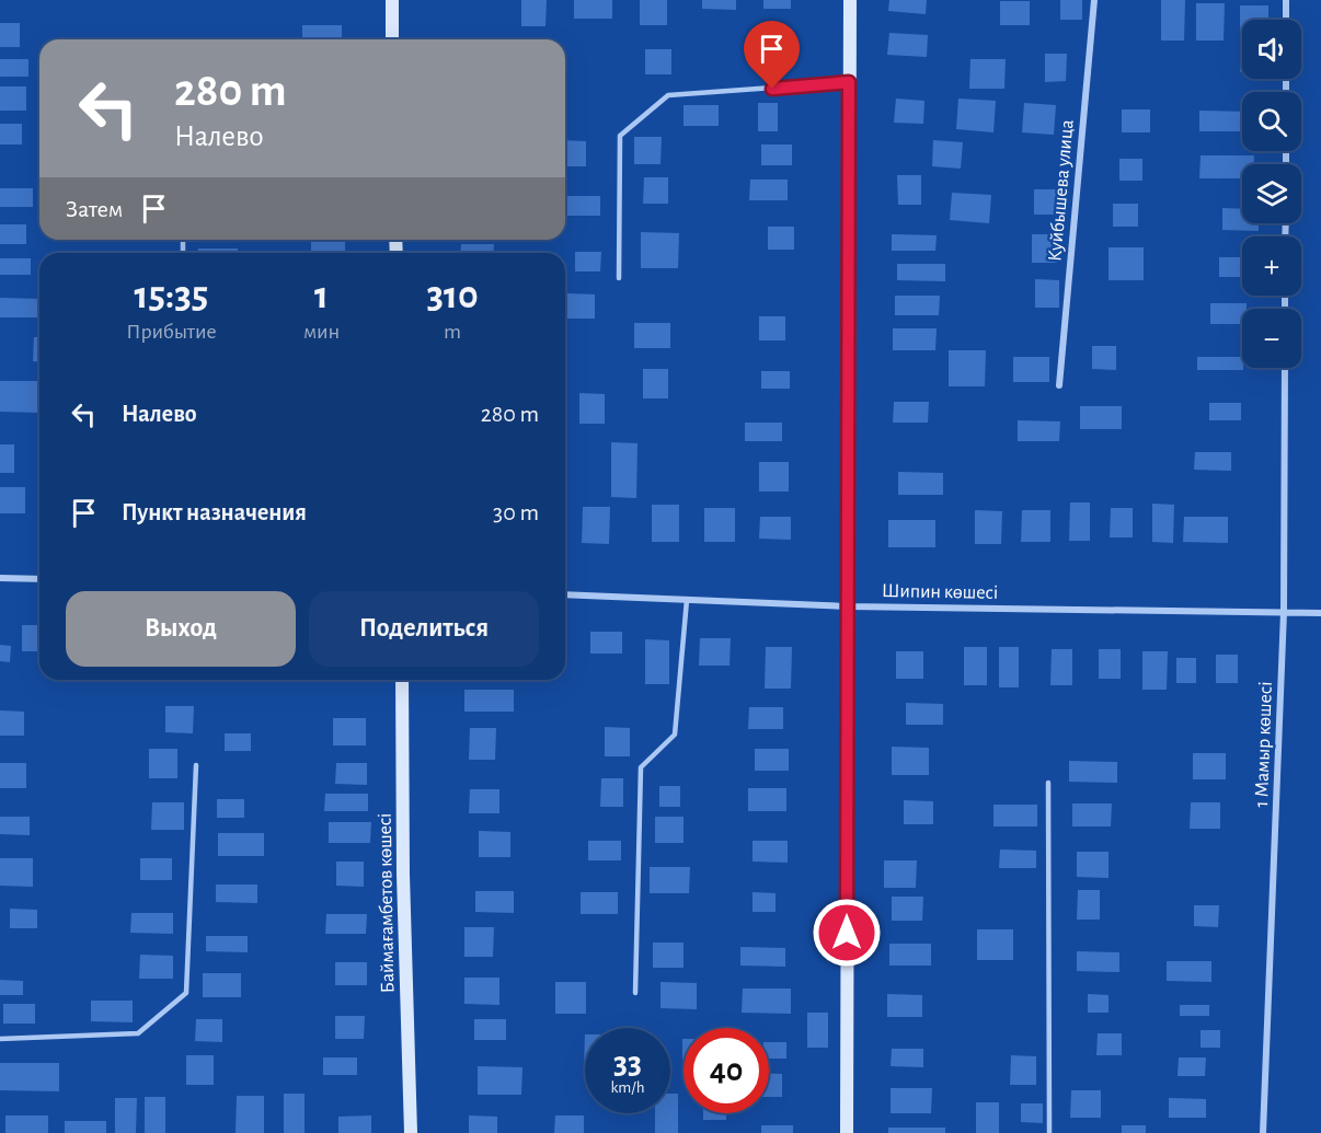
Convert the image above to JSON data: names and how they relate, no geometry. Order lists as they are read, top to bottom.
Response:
{
  "streets": {
    "street": [
      "Куйбышева улица",
      "Шипин көшесі",
      "1 Мамыр көшесі",
      "Баймағамбетов көшесі"
    ]
  },
  "crossings": [
    ["Шипин көшесі", "1 Мамыр көшесі"]
  ],
  "page": {
    "map_buttons": ["+", "−"],
    "turn": ["280 m", "Налево"],
    "then": "Затем",
    "eta": [
      "15:35",
      "Прибытие",
      "1",
      "мин",
      "310",
      "m"
    ],
    "list": [
      {
        "name": "Налево",
        "value": "280 m"
      },
      {
        "name": "Пункт назначения",
        "value": "30 m"
      }
    ],
    "buttons": ["Выход", "Поделиться"],
    "speed": "33 km/h",
    "limit": "40"
  }
}
